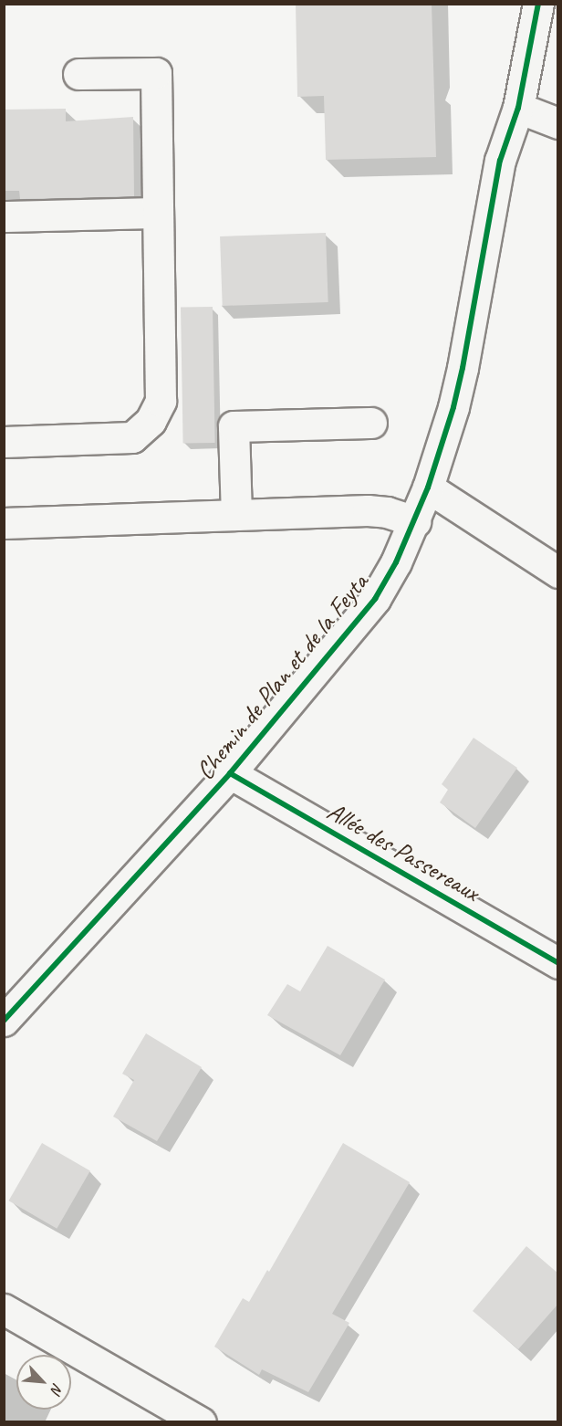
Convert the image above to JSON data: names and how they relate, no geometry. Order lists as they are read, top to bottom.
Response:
{
  "streets": {
    "street": ["Chemin de Plan et de la Feyta", "Allée des Passereaux"]
  },
  "crossings": [
    ["Chemin de Plan et de la Feyta", "Allée des Passereaux"]
  ],
  "north": "bottom right"
}
